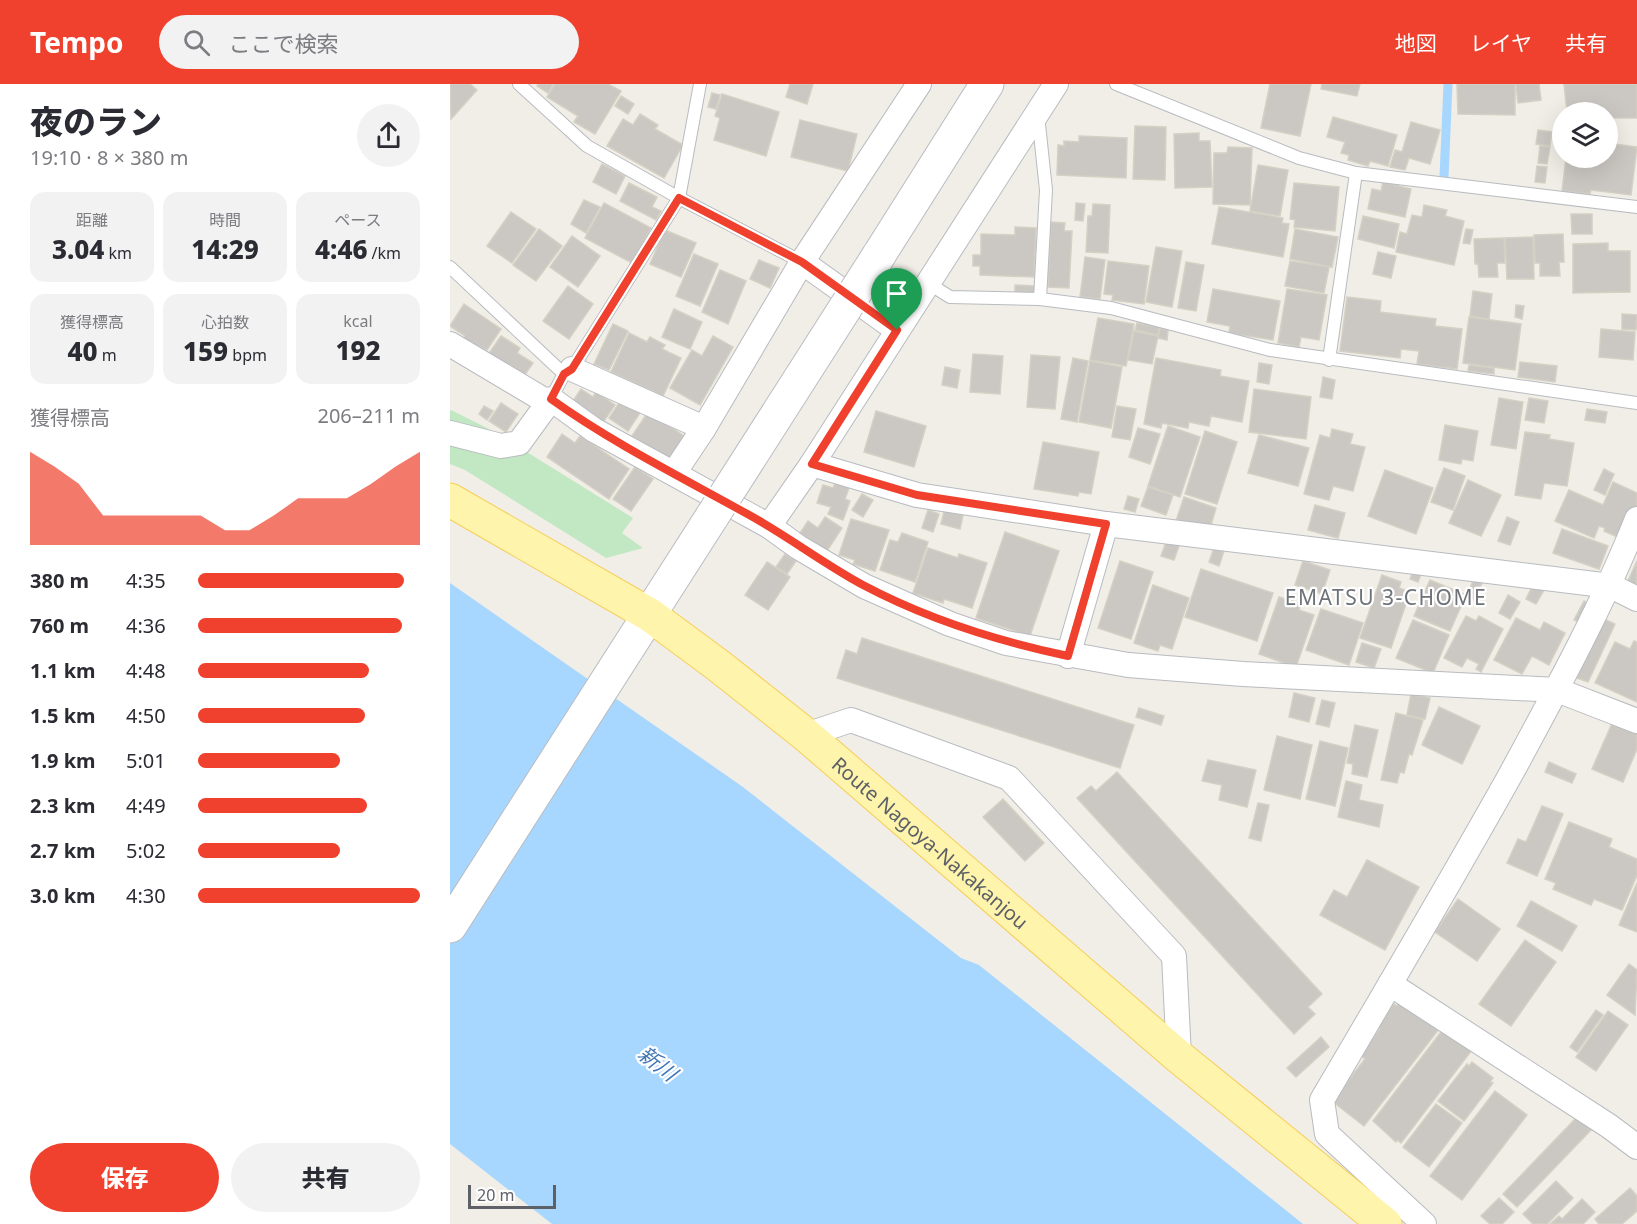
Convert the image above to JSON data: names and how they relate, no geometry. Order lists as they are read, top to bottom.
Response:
{
  "streets": {
    "main road": ["Route Nagoya-Nakakanjou"]
  },
  "districts": ["EMATSU 3-CHOME"],
  "water": ["新川"],
  "scale_bar": "20 m",
  "page": {
    "header": "Tempo",
    "search": "ここで検索",
    "nav": ["地図", "レイヤ", "共有"],
    "heading": ["夜のラン", "19:10 · 8 × 380 m"],
    "stats": [
      ["距離", "3.04 km"],
      ["時間", "14:29"],
      ["ペース", "4:46 /km"],
      ["獲得標高", "40 m"],
      ["心拍数", "159 bpm"],
      ["kcal", "192"]
    ],
    "chart": ["獲得標高", "206–211 m"],
    "list": [
      {
        "name": "380 m",
        "note": "4:35"
      },
      {
        "name": "760 m",
        "note": "4:36"
      },
      {
        "name": "1.1 km",
        "note": "4:48"
      },
      {
        "name": "1.5 km",
        "note": "4:50"
      },
      {
        "name": "1.9 km",
        "note": "5:01"
      },
      {
        "name": "2.3 km",
        "note": "4:49"
      },
      {
        "name": "2.7 km",
        "note": "5:02"
      },
      {
        "name": "3.0 km",
        "note": "4:30"
      }
    ],
    "buttons": ["保存", "共有"],
    "scale": "20 m"
  }
}
